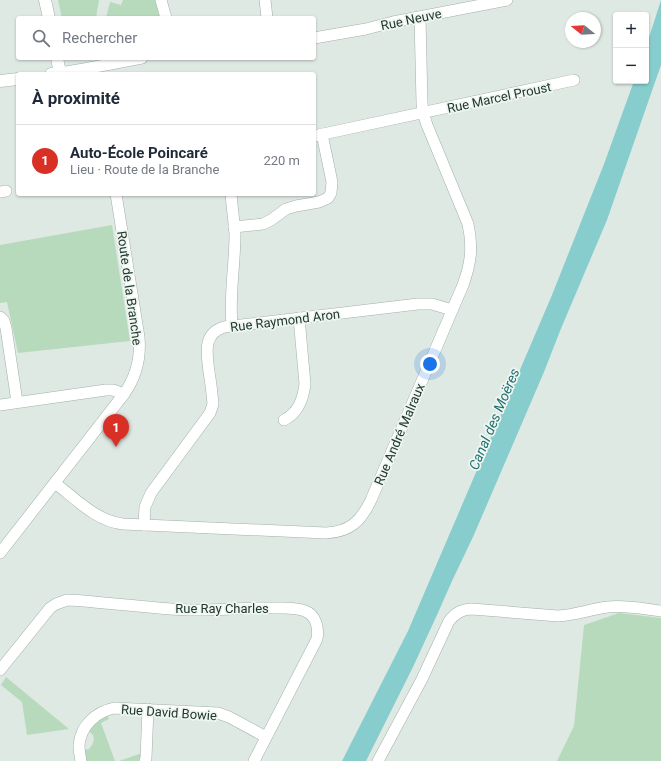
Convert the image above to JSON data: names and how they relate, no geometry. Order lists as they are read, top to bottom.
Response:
{
  "streets": {
    "street": [
      "Rue Neuve",
      "Rue Marcel Proust",
      "Route de la Branche",
      "Rue Raymond Aron",
      "Rue André Malraux",
      "Rue Ray Charles",
      "Rue David Bowie"
    ]
  },
  "crossings": [
    ["Rue Neuve", "Rue André Malraux"],
    ["Rue Marcel Proust", "Rue André Malraux"],
    ["Route de la Branche", "Rue André Malraux"],
    ["Rue Raymond Aron", "Rue André Malraux"],
    ["Rue Ray Charles", "Rue David Bowie"]
  ],
  "water": ["Canal des Moëres"],
  "north": "left",
  "page": {
    "map_buttons": ["+", "−"],
    "search": "Rechercher",
    "heading": "À proximité",
    "list": [
      {
        "mark": "1",
        "name": "Auto-École Poincaré",
        "note": "Lieu · Route de la Branche",
        "value": "220 m"
      }
    ],
    "pins": "1"
  }
}
